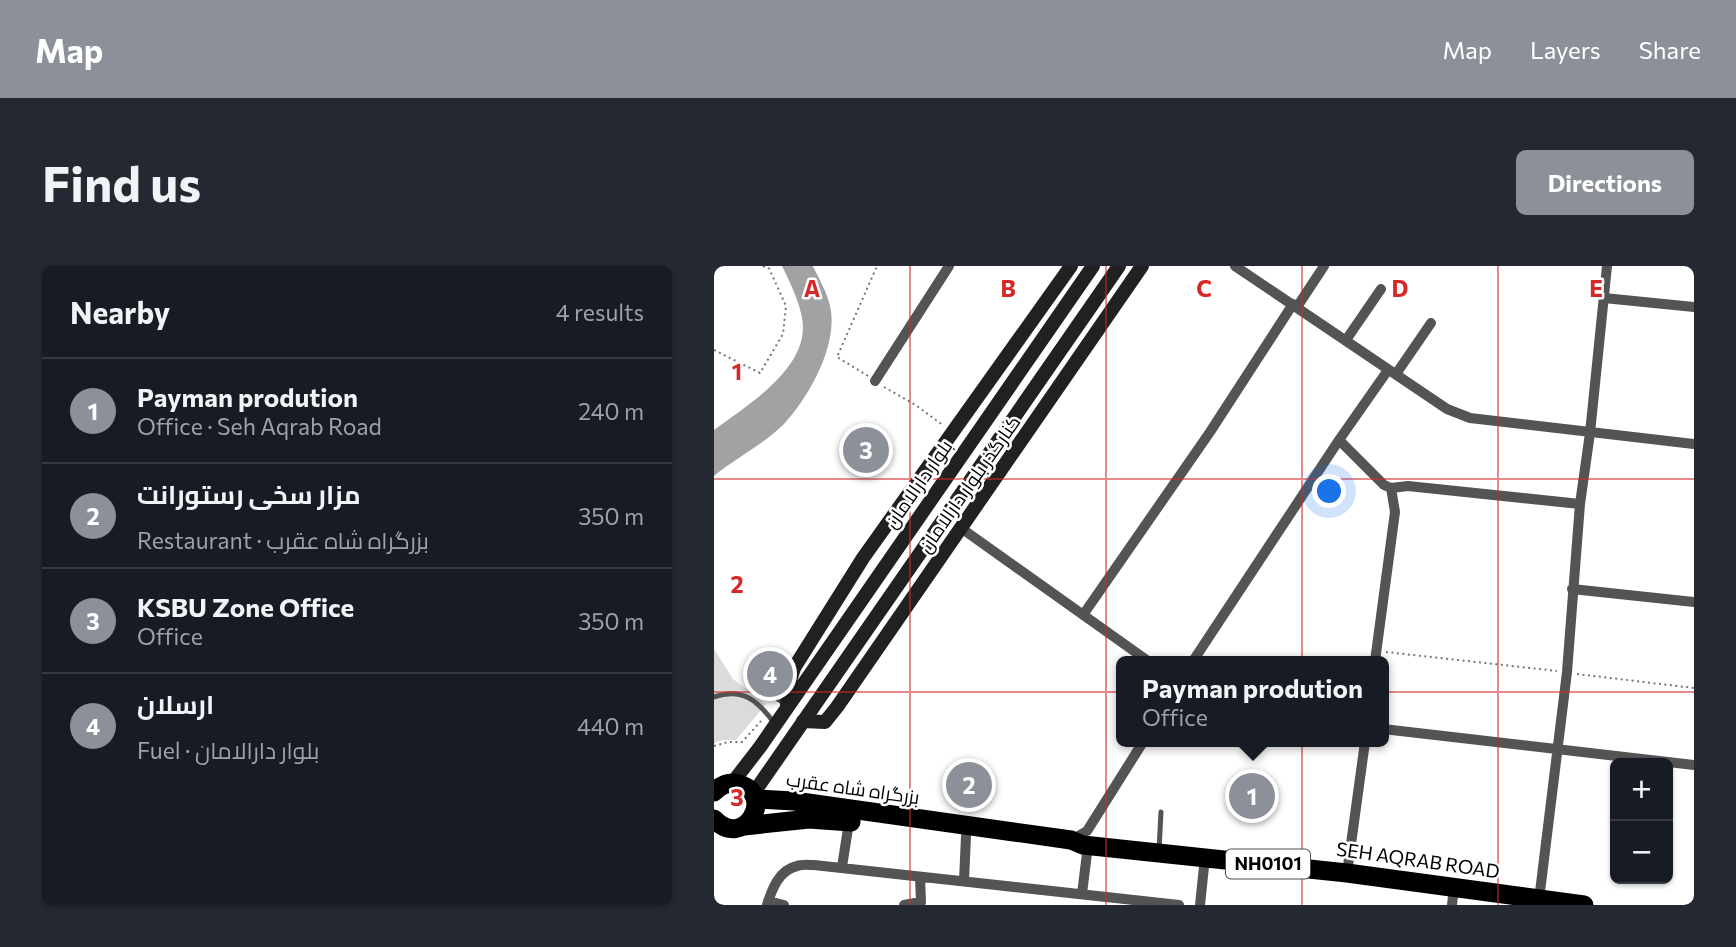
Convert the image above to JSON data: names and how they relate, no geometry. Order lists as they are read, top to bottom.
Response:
{
  "streets": {
    "highway": ["بزرگراه شاه عقرب", "SEH AQRAB ROAD", "NH0101"],
    "main road": ["بلوار دارالامان", "کنارگذر بلوار دارالامان"]
  },
  "crossings": [
    ["بلوار دارالامان", "NH0101"],
    ["بزرگراه شاه عقرب", "SEH AQRAB ROAD"],
    ["بزرگراه شاه عقرب", "NH0101"],
    ["SEH AQRAB ROAD", "NH0101"]
  ],
  "page": {
    "header": "Map",
    "nav": ["Map", "Layers", "Share"],
    "buttons": "Directions",
    "title": "Find us",
    "heading": ["Nearby", "4 results"],
    "list": [
      {
        "mark": "1",
        "name": "Payman prodution",
        "note": "Office · Seh Aqrab Road",
        "value": "240 m"
      },
      {
        "mark": "2",
        "name": "مزار سخی رستورانت",
        "note": "Restaurant · بزرگراه شاه عقرب",
        "value": "350 m"
      },
      {
        "mark": "3",
        "name": "KSBU Zone Office",
        "note": "Office",
        "value": "350 m"
      },
      {
        "mark": "4",
        "name": "ارسلان",
        "note": "Fuel · بلوار دارالامان",
        "value": "440 m"
      }
    ],
    "pins": [
      "3",
      "4",
      "2",
      "1"
    ],
    "popup": ["Payman prodution", "Office"],
    "map_buttons": ["+", "−"]
  },
  "grid": {
    "columns": [
      "A",
      "B",
      "C",
      "D",
      "E"
    ],
    "rows": ["1", "2", "3"]
  }
}
